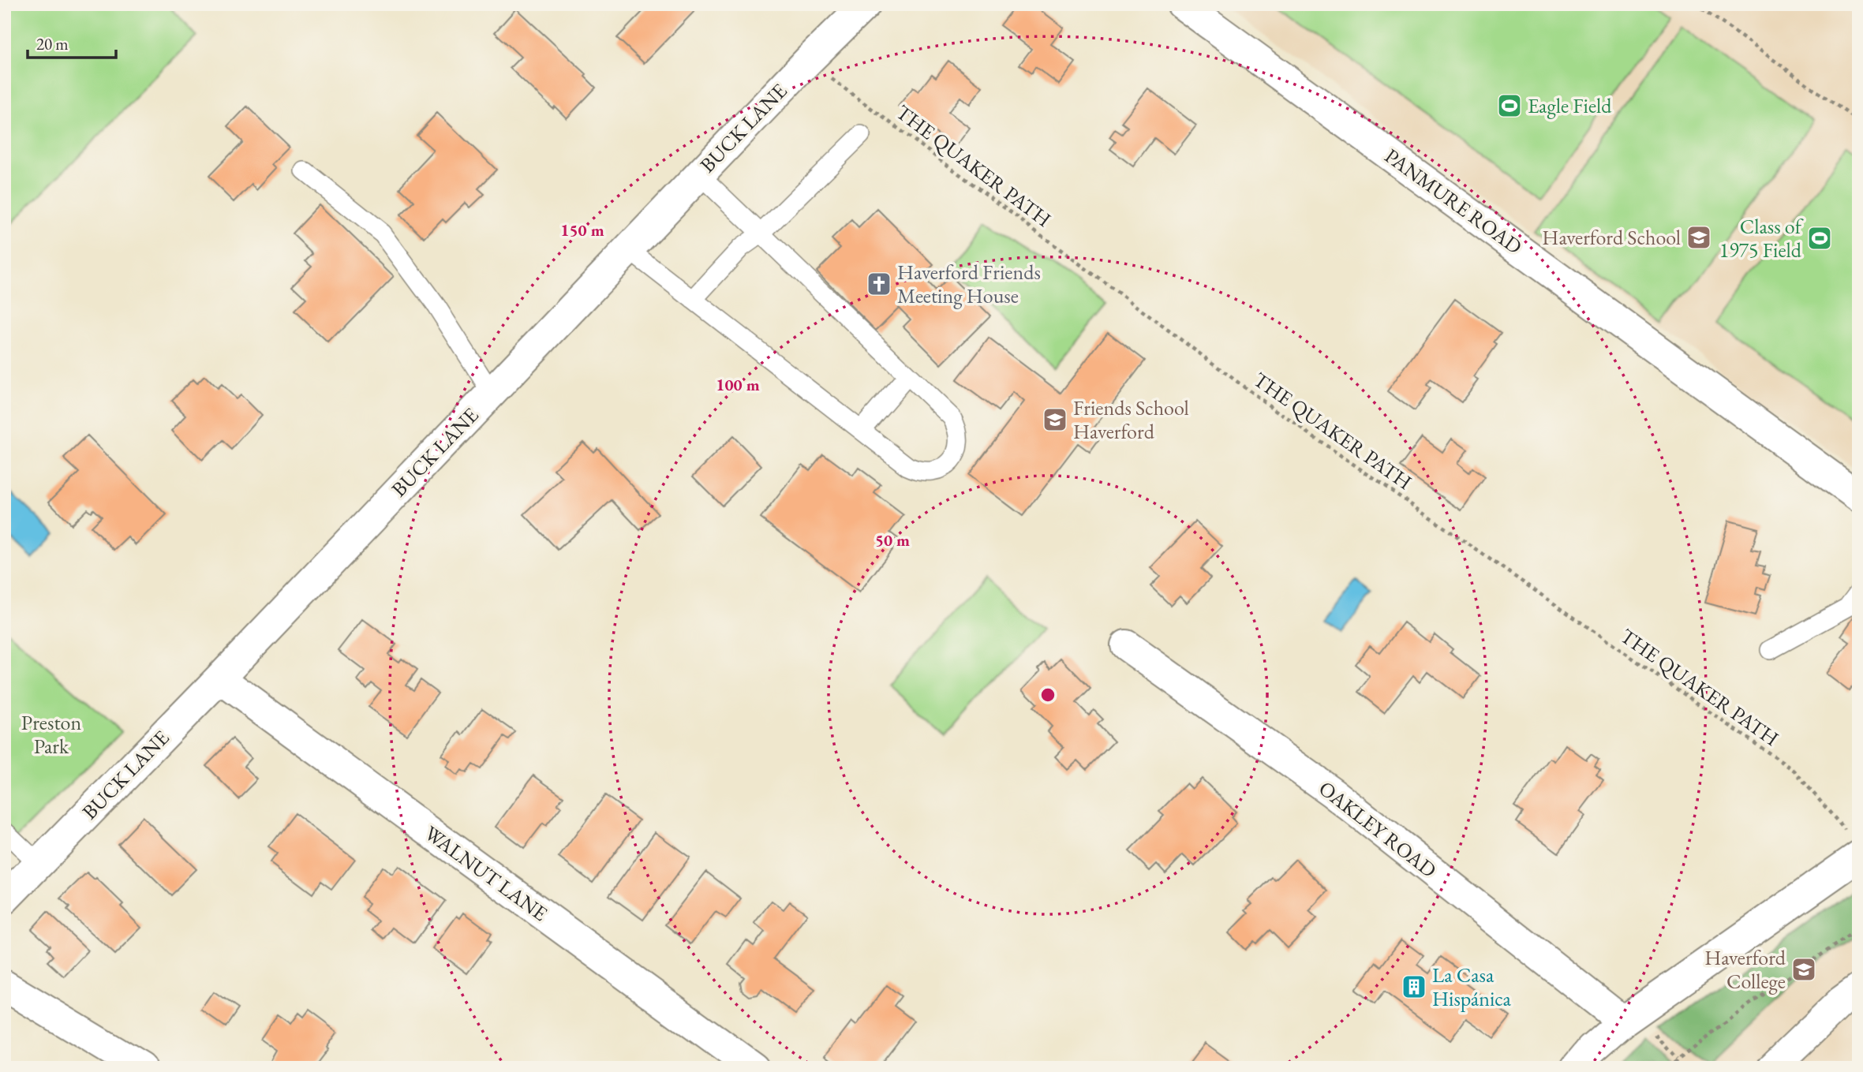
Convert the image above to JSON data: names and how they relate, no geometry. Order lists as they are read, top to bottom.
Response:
{
  "streets": {
    "street": [
      "BUCK LANE",
      "PANMURE ROAD",
      "OAKLEY ROAD",
      "WALNUT LANE"
    ],
    "path": ["THE QUAKER PATH"]
  },
  "crossings": [
    ["BUCK LANE", "THE QUAKER PATH"],
    ["BUCK LANE", "WALNUT LANE"]
  ],
  "parks": ["Preston Park"],
  "places": {
    "sports": ["Eagle Field", "Class of 1975 Field"],
    "school or university": ["Haverford School", "Friends School Haverford", "Haverford College"],
    "church": ["Haverford Friends Meeting House"],
    "building": ["La Casa Hispánica"]
  },
  "scale_bar": "20 m",
  "rings": ["150 m", "100 m", "50 m"]
}
